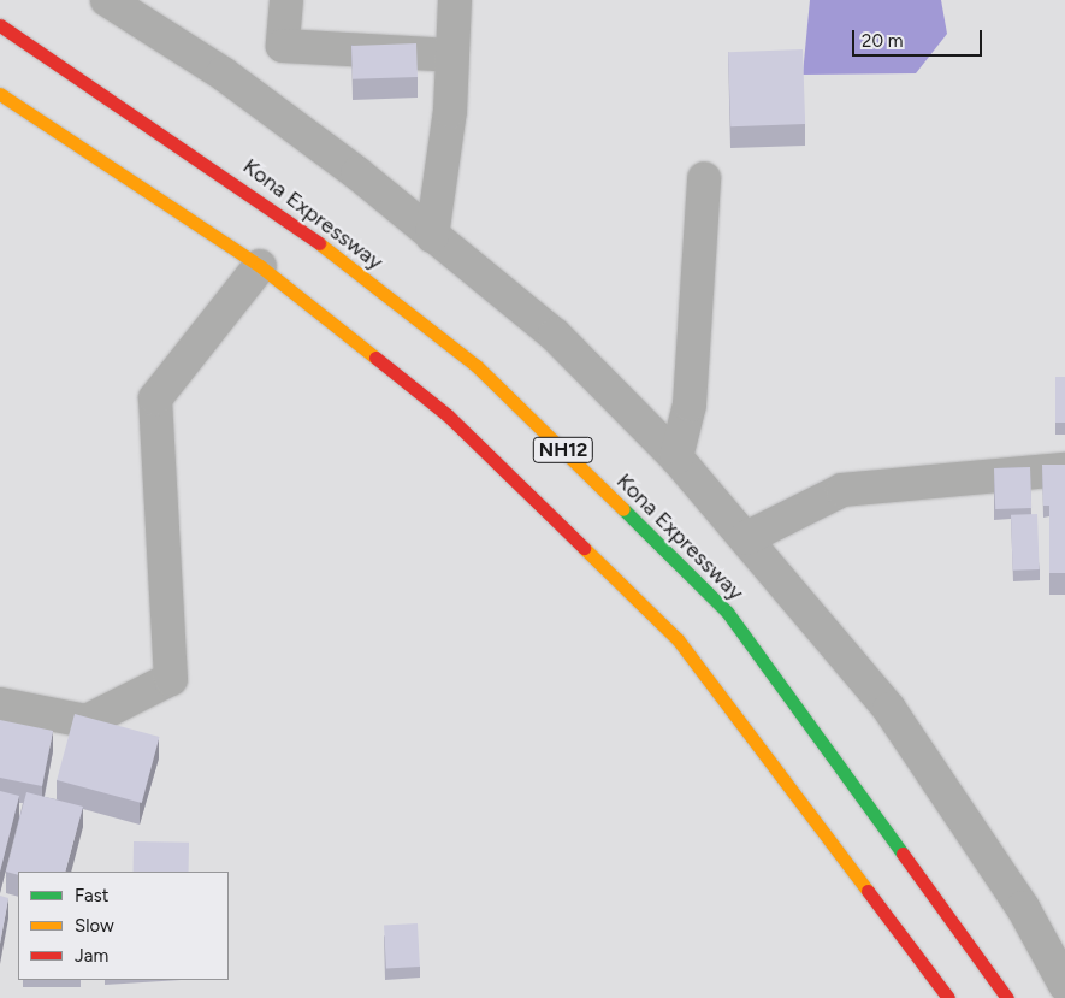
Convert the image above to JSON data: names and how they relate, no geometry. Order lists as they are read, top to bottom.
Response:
{
  "streets": {
    "highway": ["Kona Expressway", "NH12"]
  },
  "legend": ["Fast", "Slow", "Jam"],
  "scale_bar": "20 m"
}
